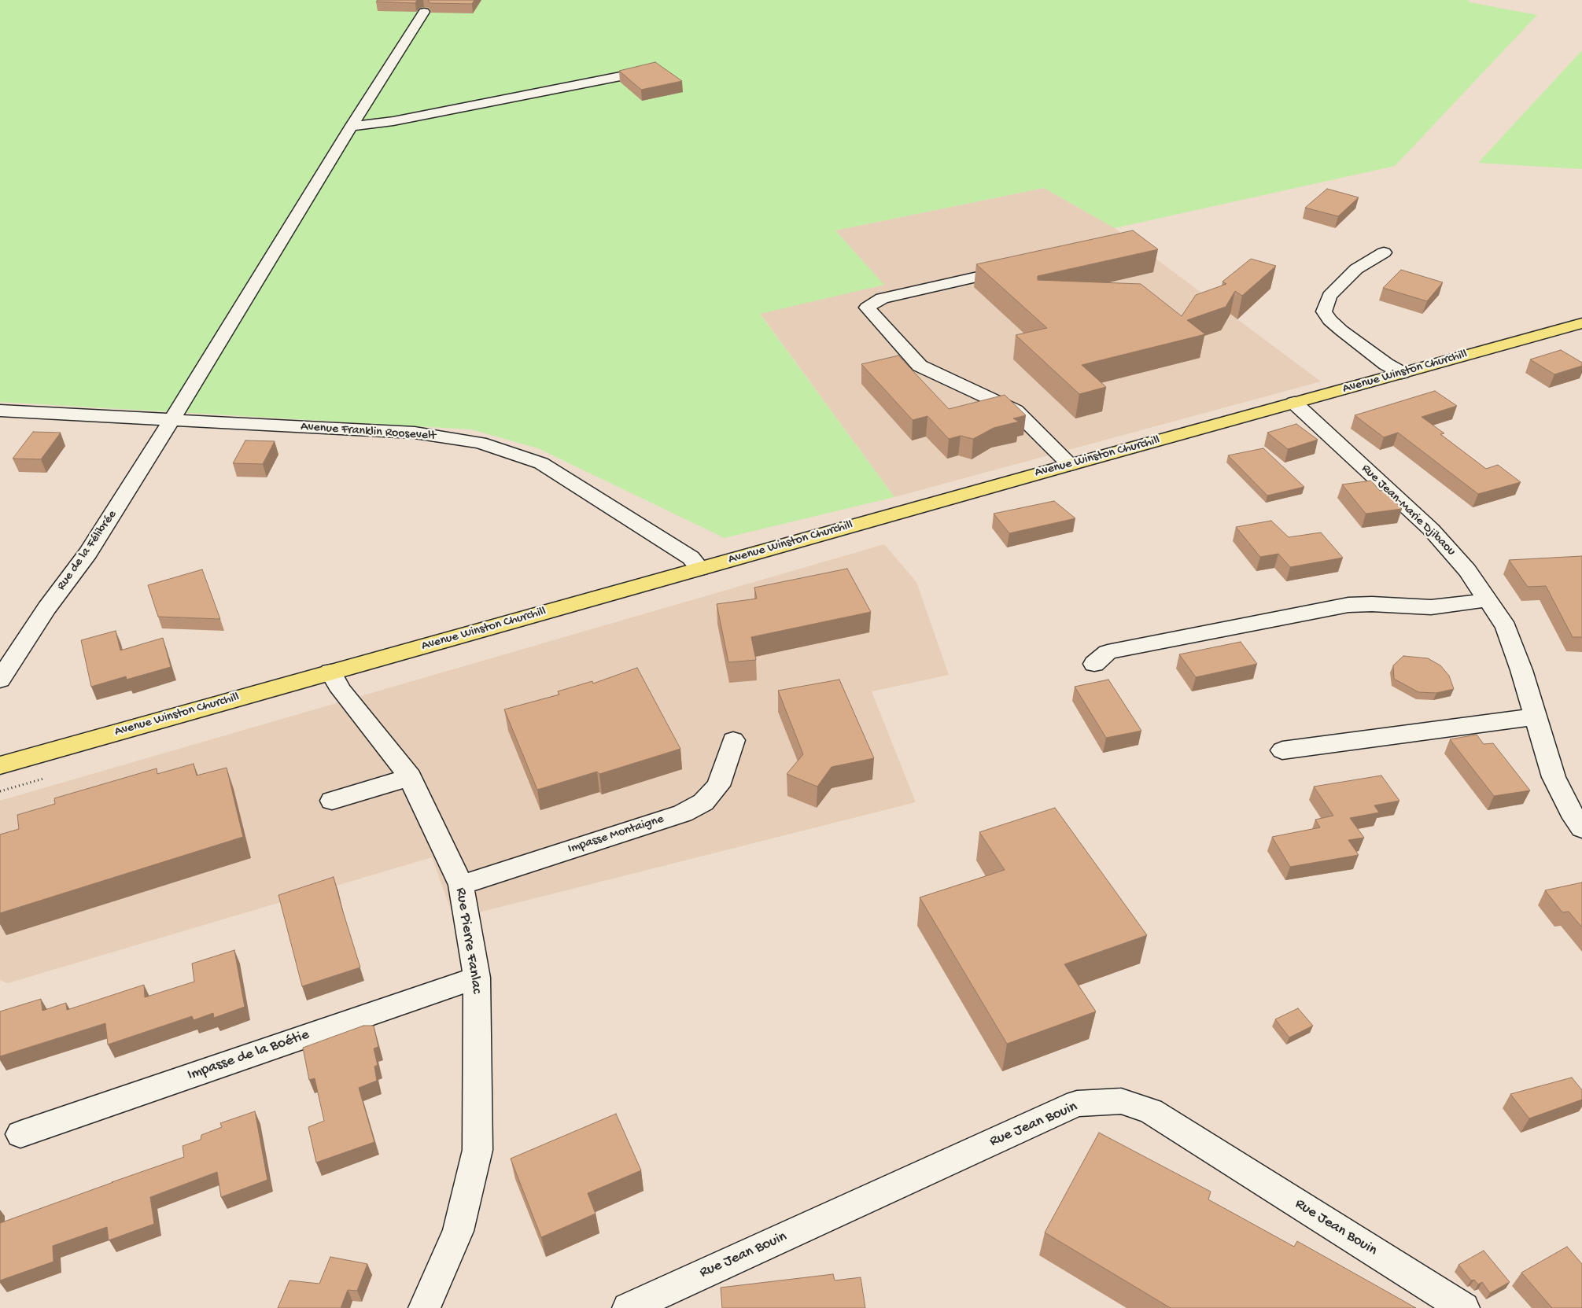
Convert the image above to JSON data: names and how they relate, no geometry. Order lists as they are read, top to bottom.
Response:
{
  "streets": {
    "main road": ["Avenue Winston Churchill"],
    "street": [
      "Avenue Franklin Roosevelt",
      "Rue Jean-Marie Djibaou",
      "Rue de la Félibrée",
      "Impasse Montaigne",
      "Rue Pierre Fanlac",
      "Impasse de la Boétie",
      "Rue Jean Bouin"
    ]
  },
  "crossings": [
    ["Avenue Winston Churchill", "Avenue Franklin Roosevelt"],
    ["Avenue Winston Churchill", "Rue Jean-Marie Djibaou"],
    ["Avenue Winston Churchill", "Rue Pierre Fanlac"],
    ["Avenue Franklin Roosevelt", "Rue de la Félibrée"],
    ["Impasse Montaigne", "Rue Pierre Fanlac"],
    ["Rue Pierre Fanlac", "Impasse de la Boétie"]
  ]
}
